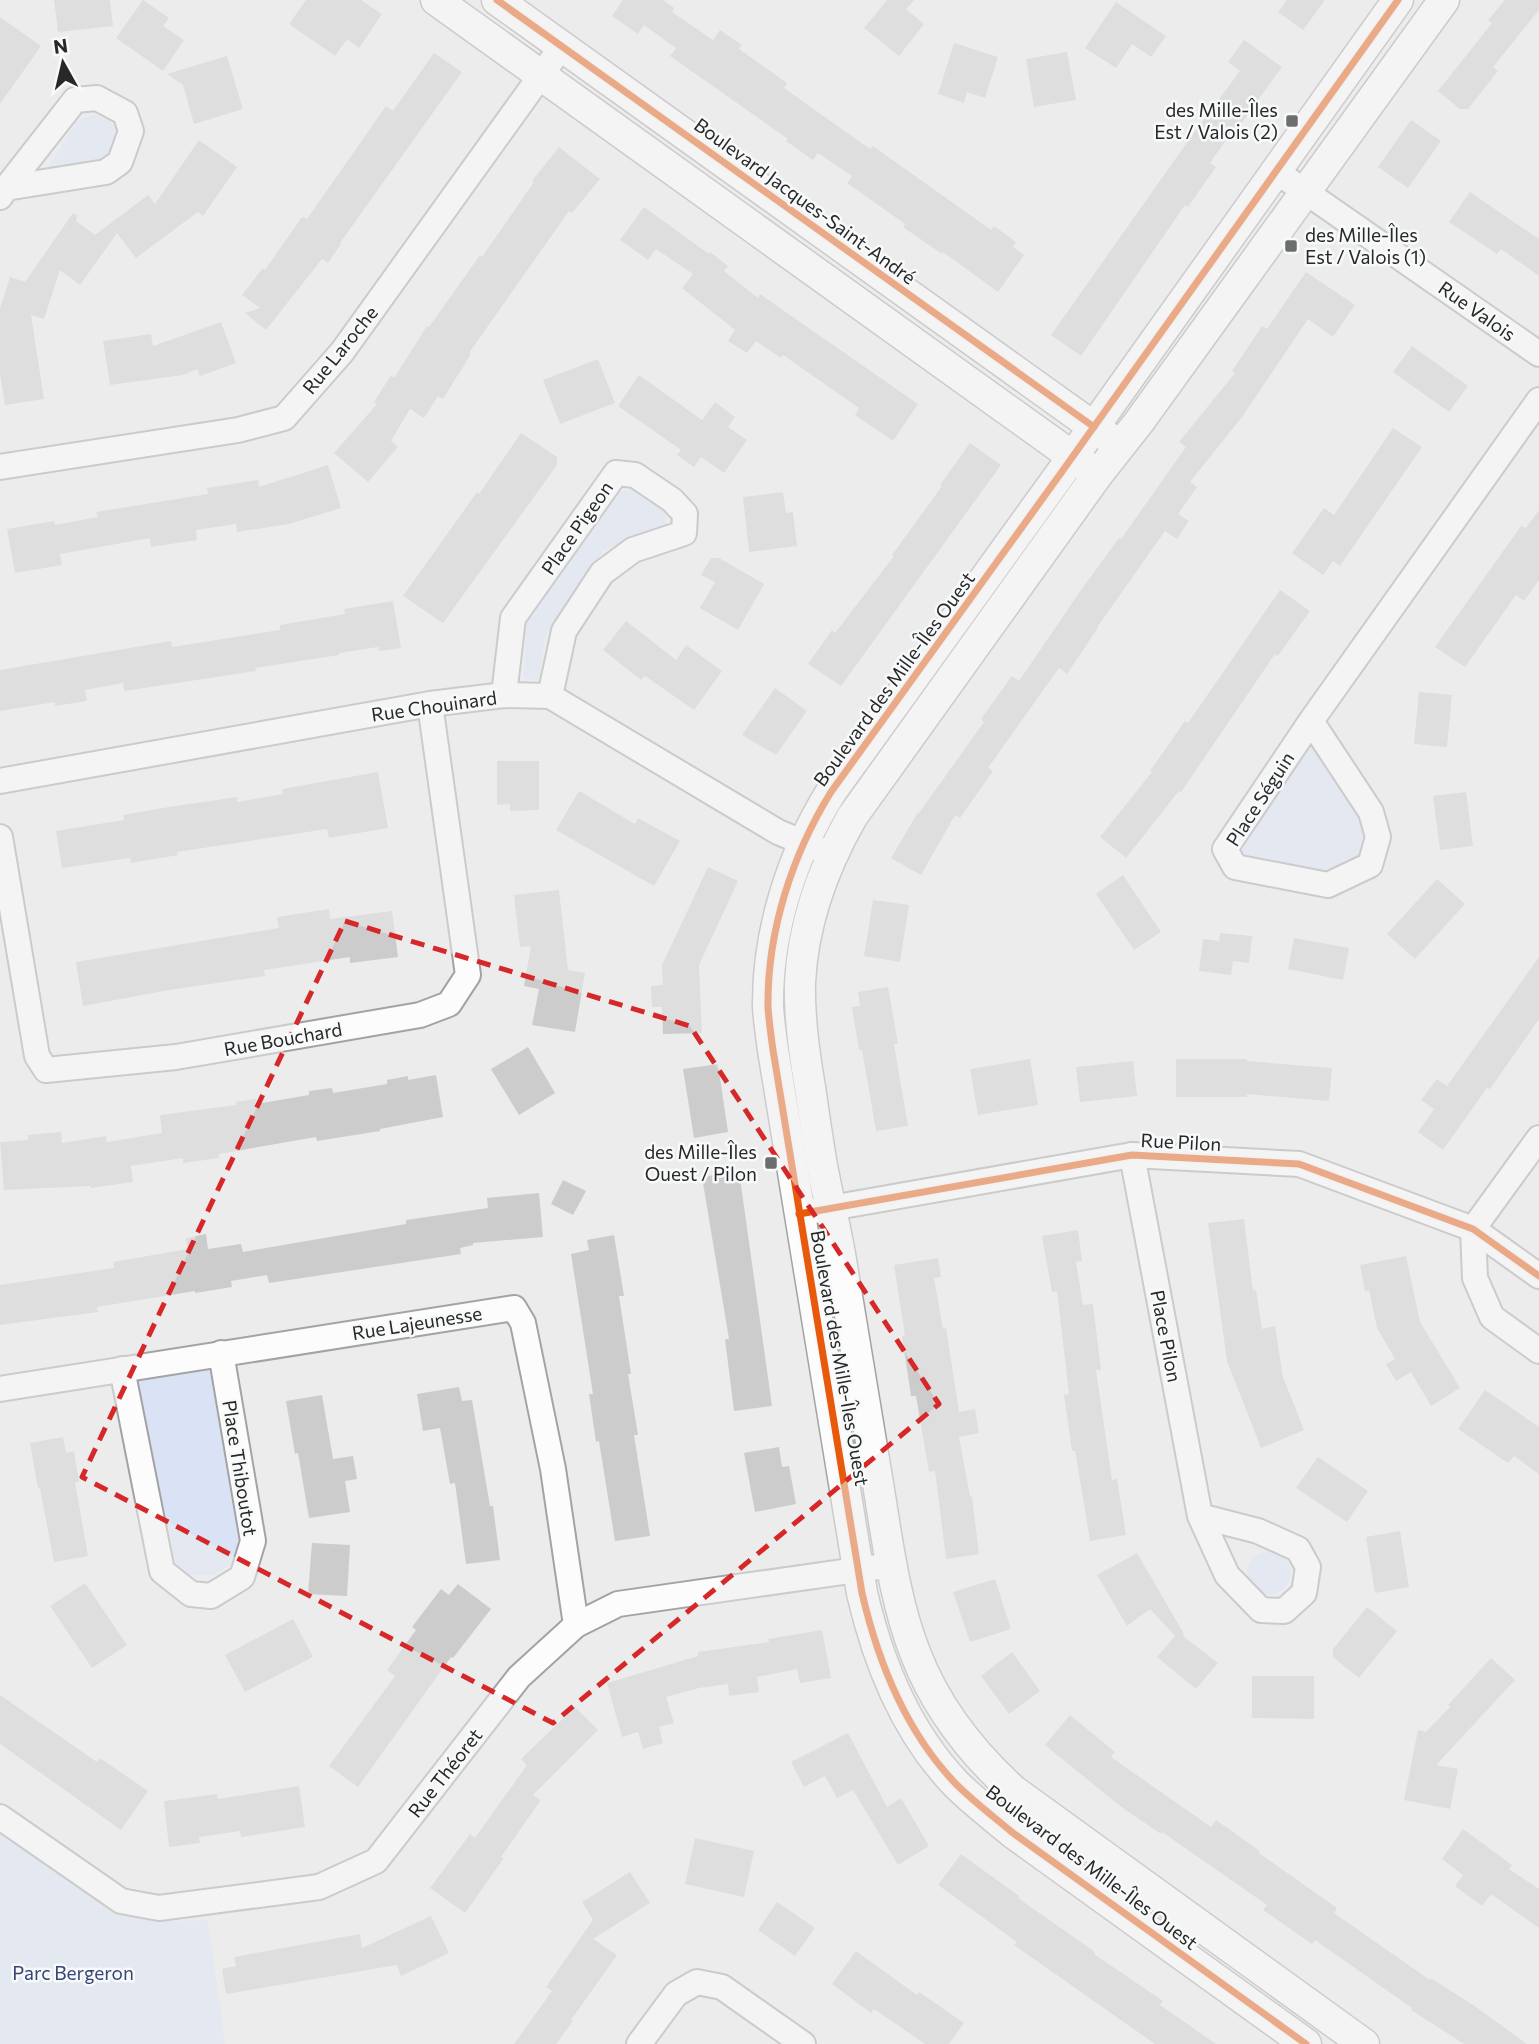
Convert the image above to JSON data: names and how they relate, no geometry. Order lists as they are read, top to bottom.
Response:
{
  "streets": {
    "street": [
      "Boulevard Jacques-Saint-André",
      "Rue Valois",
      "Rue Laroche",
      "Place Pigeon",
      "Boulevard des Mille-Îles Ouest",
      "Rue Chouinard",
      "Place Séguin",
      "Rue Bouchard",
      "Rue Pilon",
      "Rue Lajeunesse",
      "Place Pilon",
      "Place Thiboutot",
      "Rue Théoret"
    ]
  },
  "crossings": [
    ["Boulevard Jacques-Saint-André", "Rue Laroche"],
    ["Boulevard Jacques-Saint-André", "Boulevard des Mille-Îles Ouest"],
    ["Rue Valois", "Boulevard des Mille-Îles Ouest"],
    ["Place Pigeon", "Rue Chouinard"],
    ["Boulevard des Mille-Îles Ouest", "Rue Chouinard"],
    ["Boulevard des Mille-Îles Ouest", "Rue Pilon"],
    ["Boulevard des Mille-Îles Ouest", "Rue Théoret"],
    ["Rue Chouinard", "Rue Bouchard"],
    ["Rue Pilon", "Place Pilon"],
    ["Rue Lajeunesse", "Place Thiboutot"],
    ["Rue Lajeunesse", "Rue Théoret"]
  ],
  "parks": ["Parc Bergeron"],
  "places": {
    "transit": ["des Mille-Îles Est / Valois (2)", "des Mille-Îles Est / Valois (1)", "des Mille-Îles Ouest / Pilon"]
  },
  "north": "top"
}
